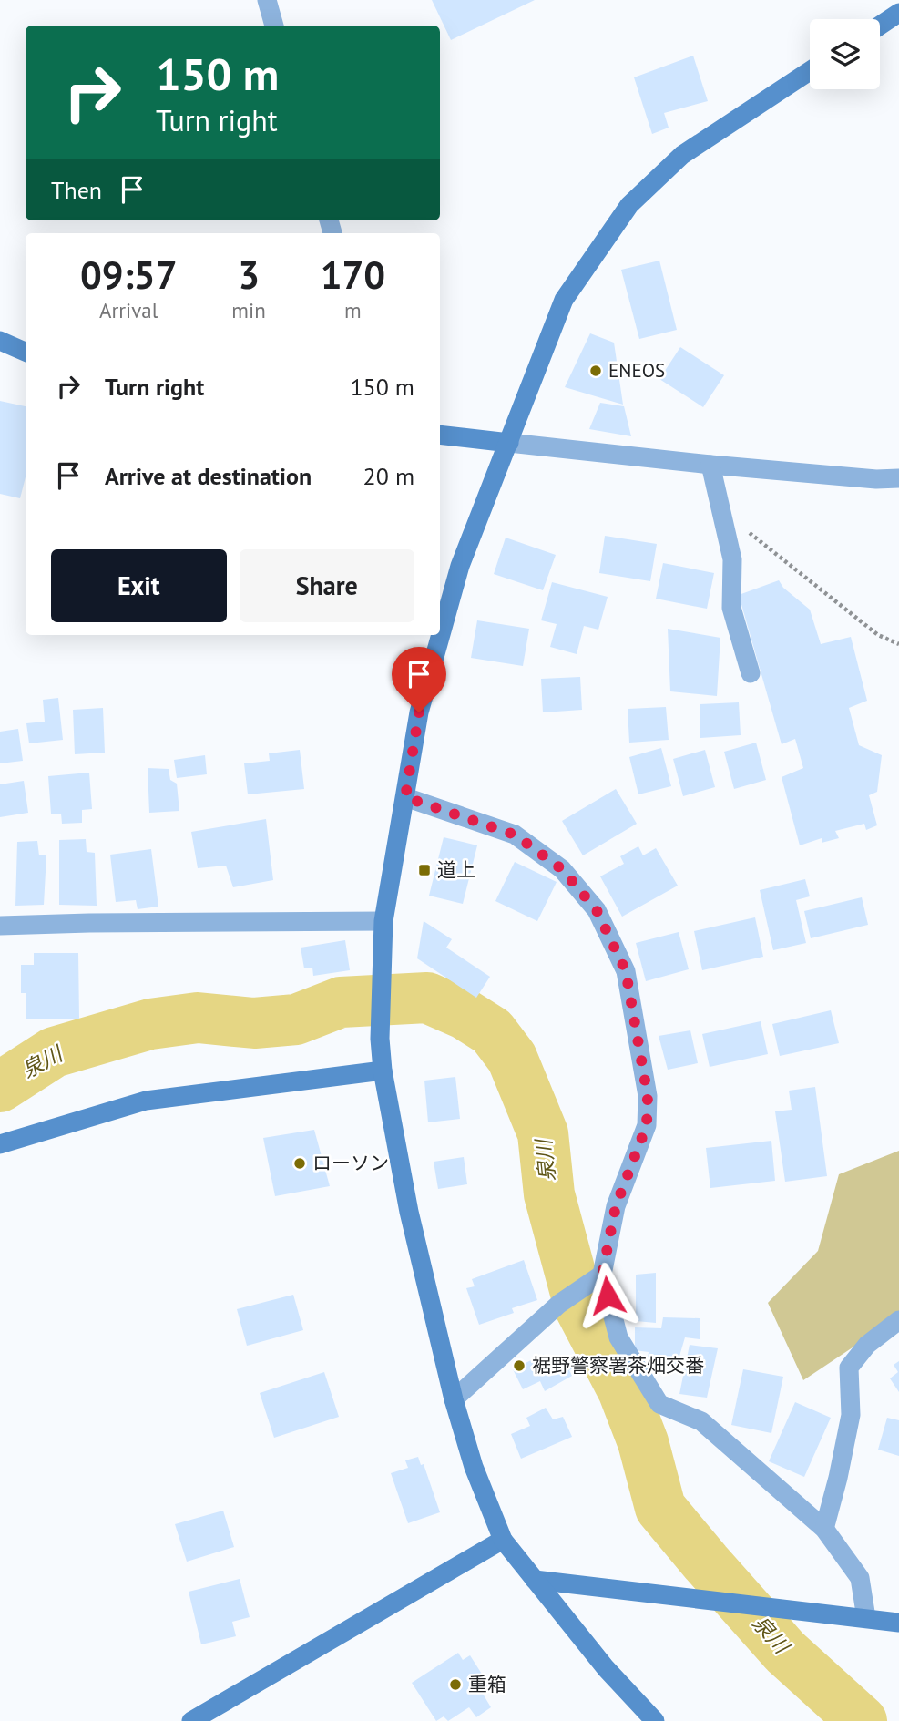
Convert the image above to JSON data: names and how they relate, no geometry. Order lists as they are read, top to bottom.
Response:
{
  "water": ["泉川"],
  "places": {
    "other": [
      "ENEOS",
      "ローソン",
      "裾野警察署茶畑交番",
      "重箱"
    ],
    "transit": ["道上"]
  },
  "page": {
    "turn": ["150 m", "Turn right"],
    "then": "Then",
    "eta": [
      "09:57",
      "Arrival",
      "3",
      "min",
      "170",
      "m"
    ],
    "list": [
      {
        "name": "Turn right",
        "value": "150 m"
      },
      {
        "name": "Arrive at destination",
        "value": "20 m"
      }
    ],
    "buttons": ["Exit", "Share"]
  }
}
